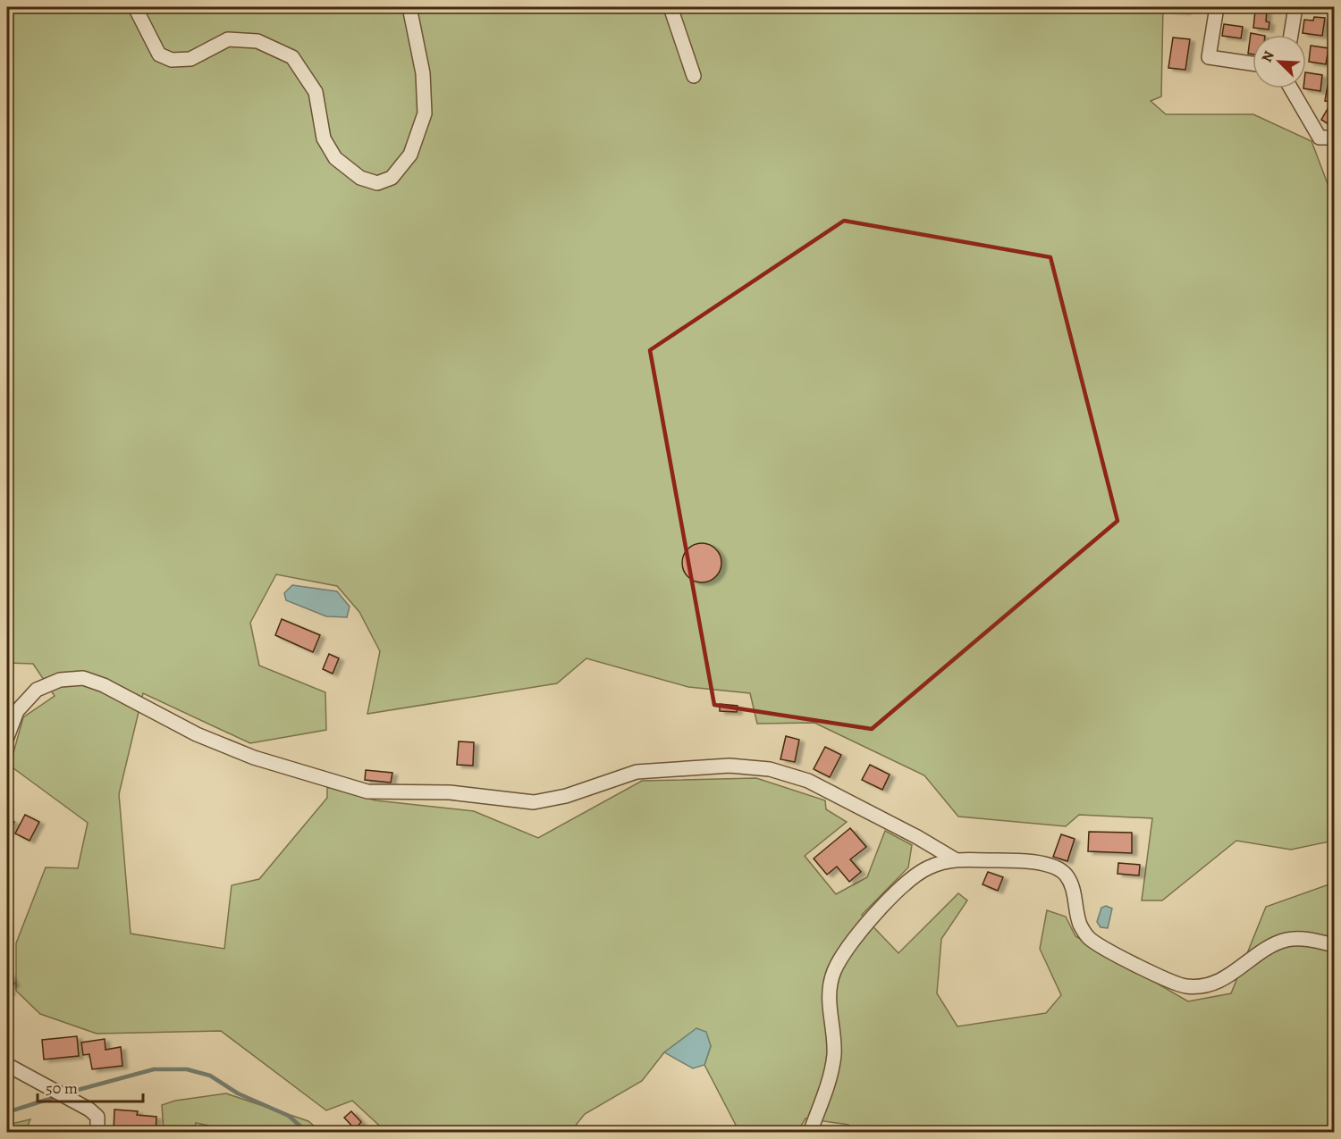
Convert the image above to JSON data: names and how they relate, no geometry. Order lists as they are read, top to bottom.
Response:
{
  "scale_bar": "50 m",
  "north": "top left"
}
